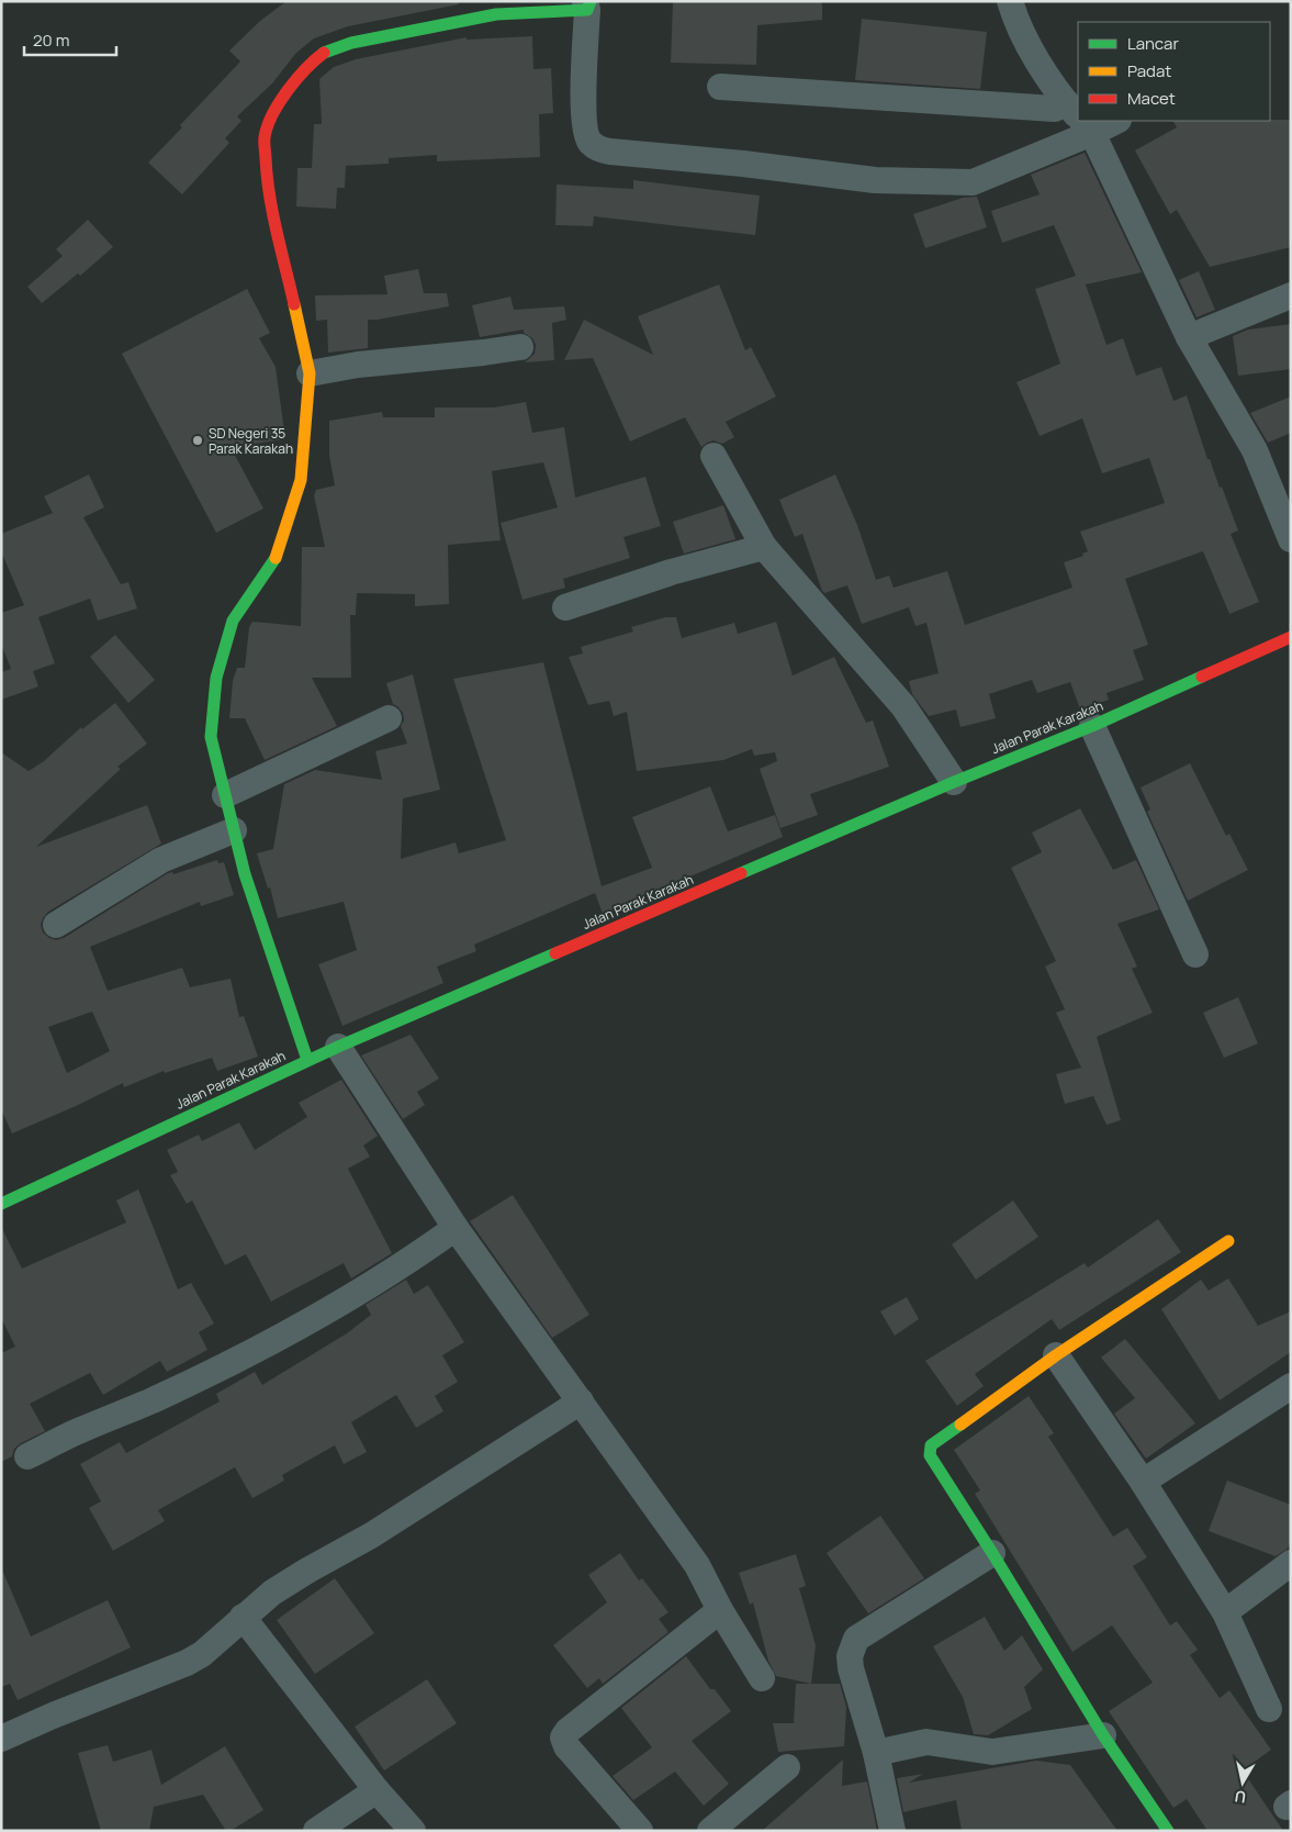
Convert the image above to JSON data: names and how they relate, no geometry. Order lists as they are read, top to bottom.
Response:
{
  "streets": {
    "street": ["Jalan Parak Karakah"]
  },
  "places": ["SD Negeri 35 Parak Karakah"],
  "legend": ["Lancar", "Padat", "Macet"],
  "scale_bar": "20 m",
  "north": "bottom"
}
